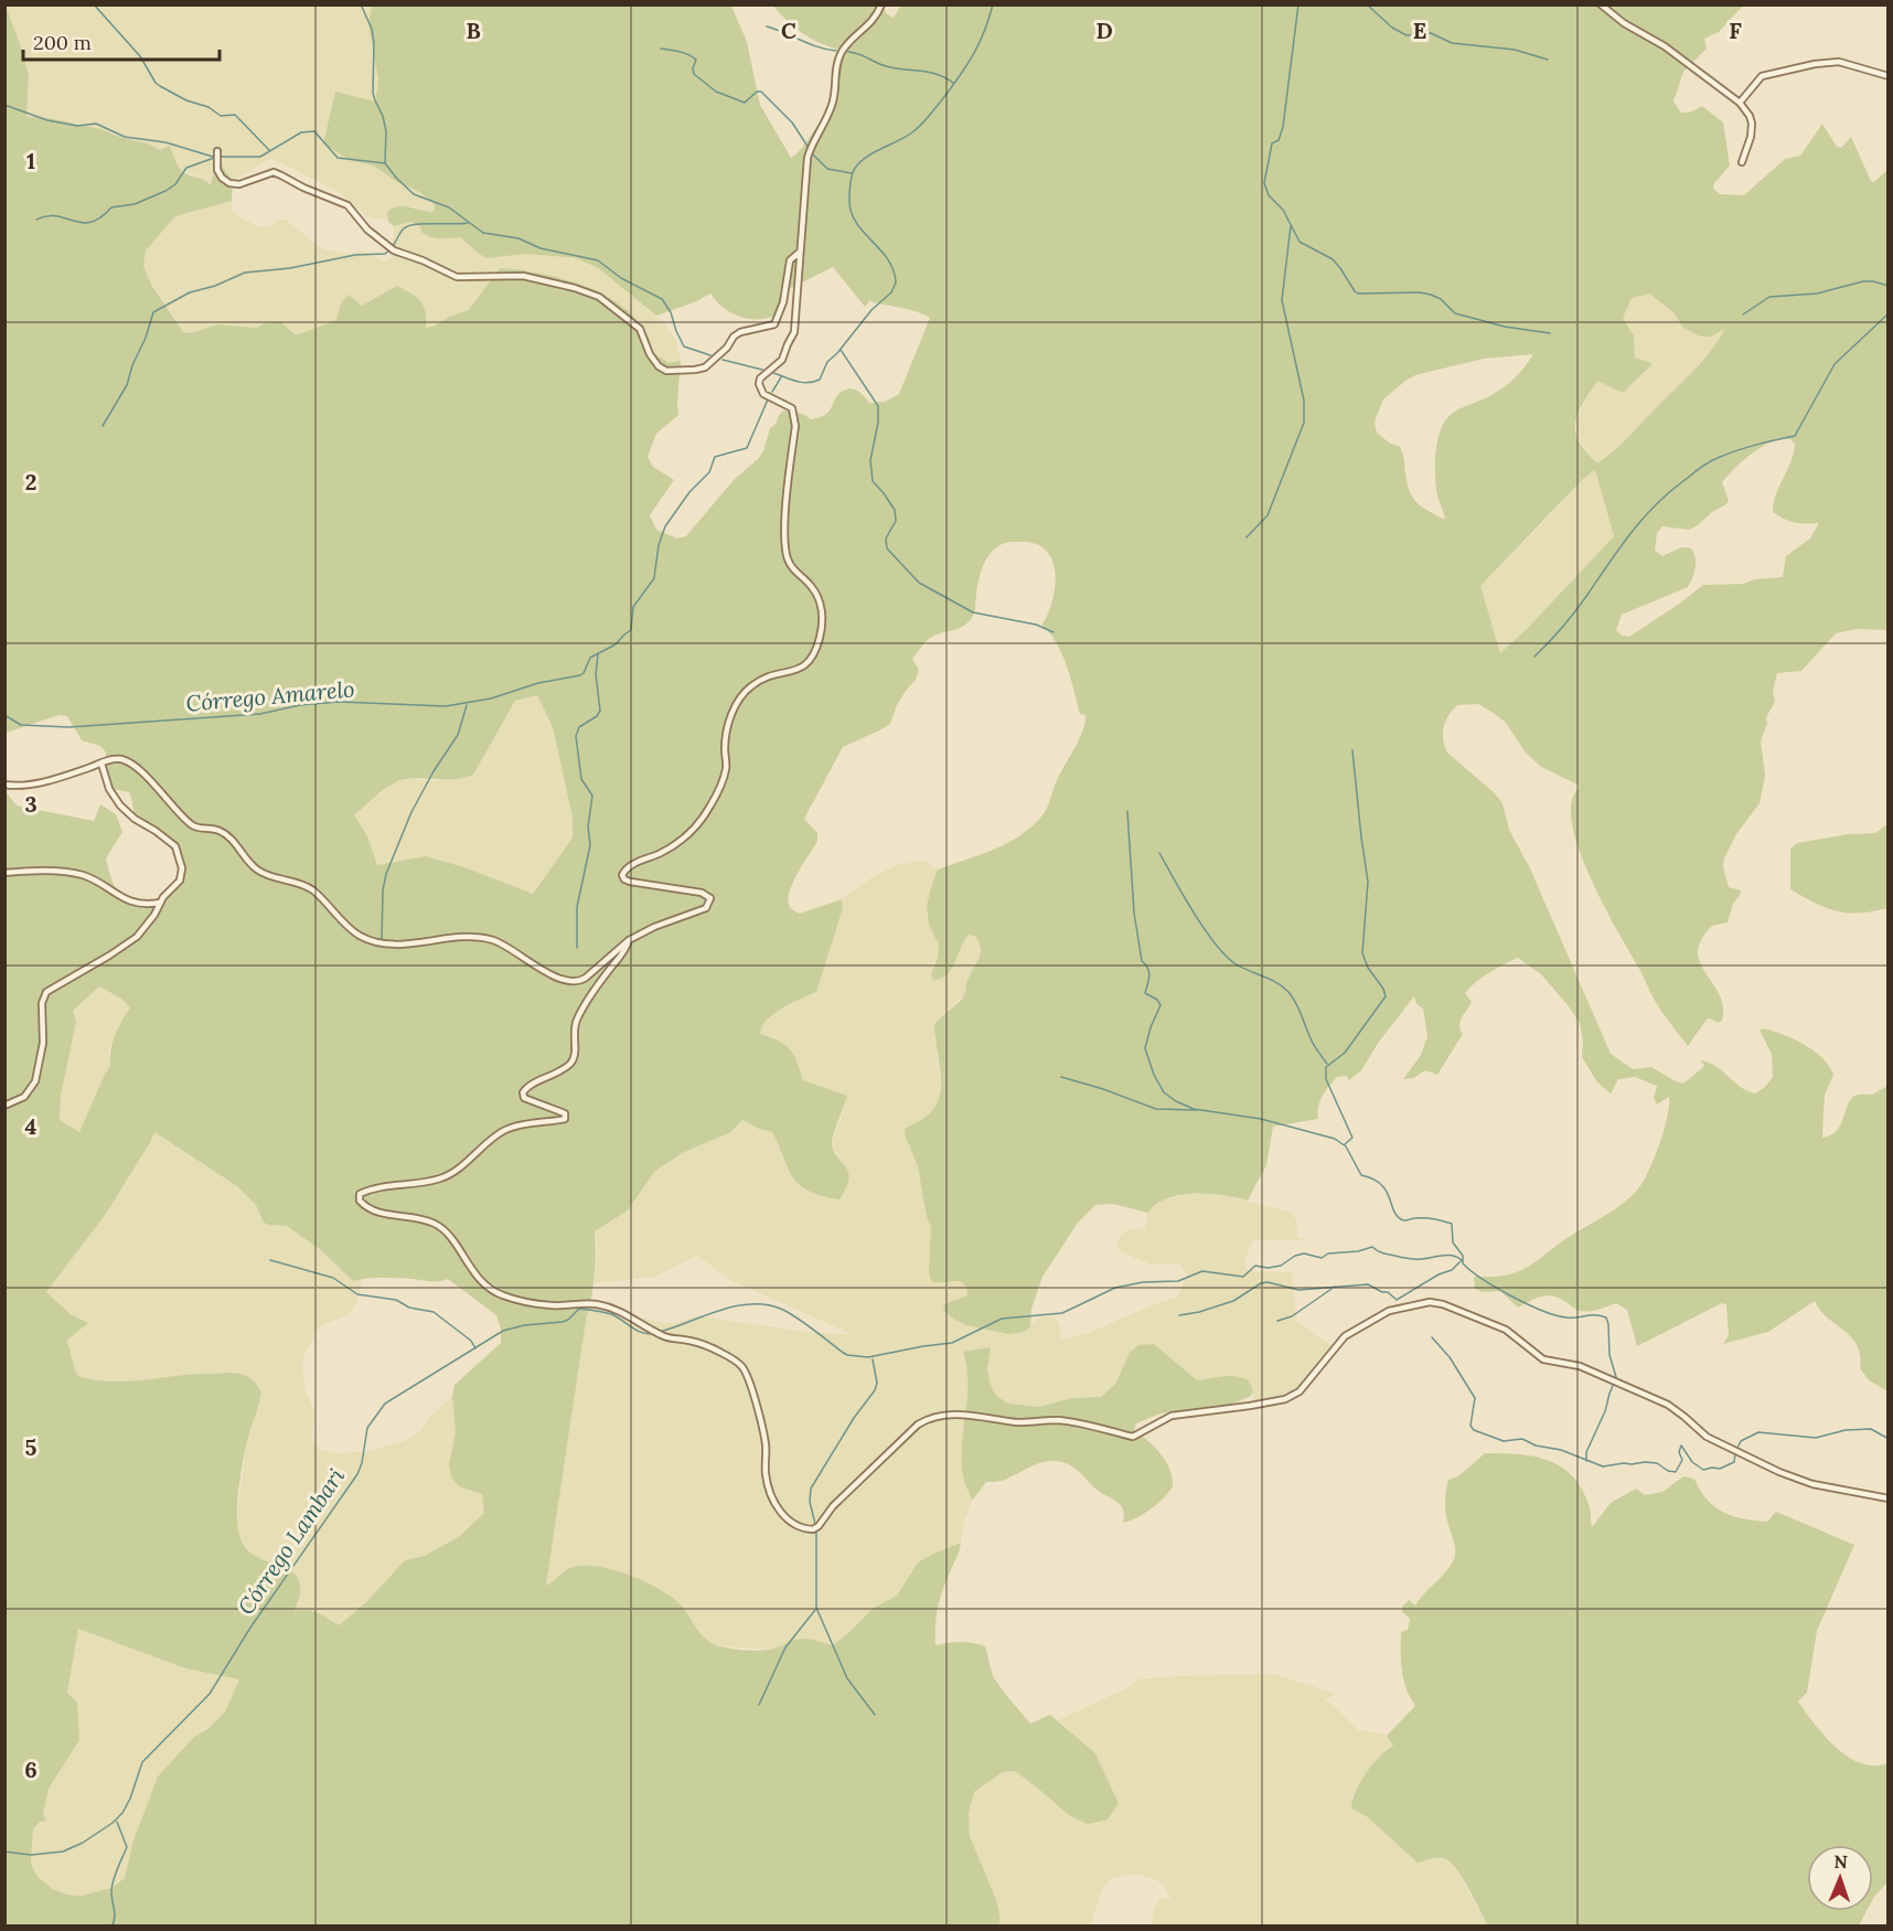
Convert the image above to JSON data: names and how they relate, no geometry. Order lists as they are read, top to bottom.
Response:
{
  "water": ["Córrego Amarelo", "Córrego Lambari"],
  "scale_bar": "200 m",
  "north": "top",
  "grid": {
    "columns": [
      "B",
      "C",
      "D",
      "E",
      "F"
    ],
    "rows": [
      "1",
      "2",
      "3",
      "4",
      "5",
      "6"
    ]
  }
}
